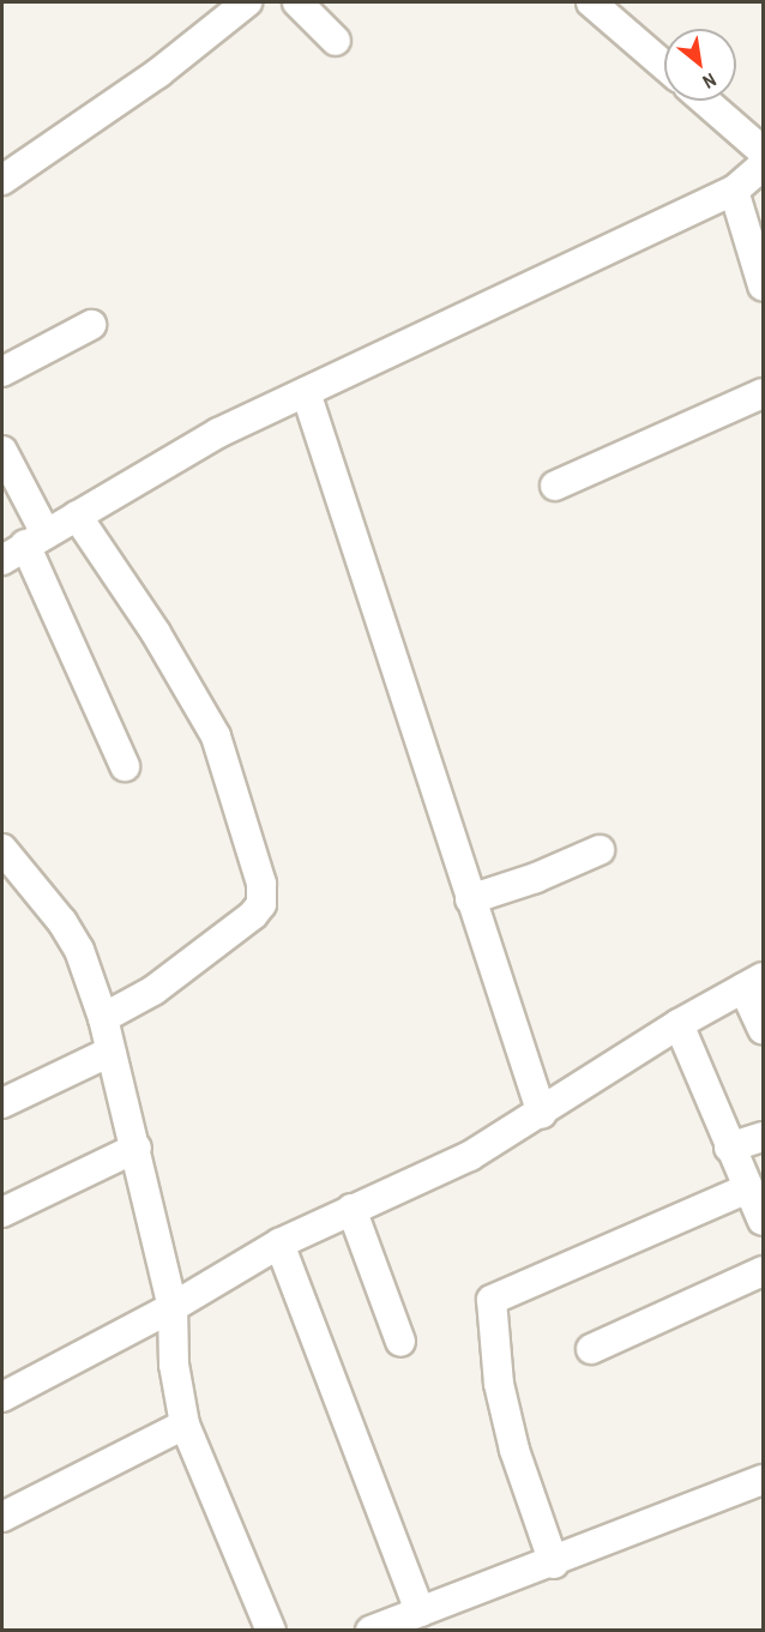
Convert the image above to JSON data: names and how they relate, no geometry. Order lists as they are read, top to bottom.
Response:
{
  "north": "bottom right"
}
